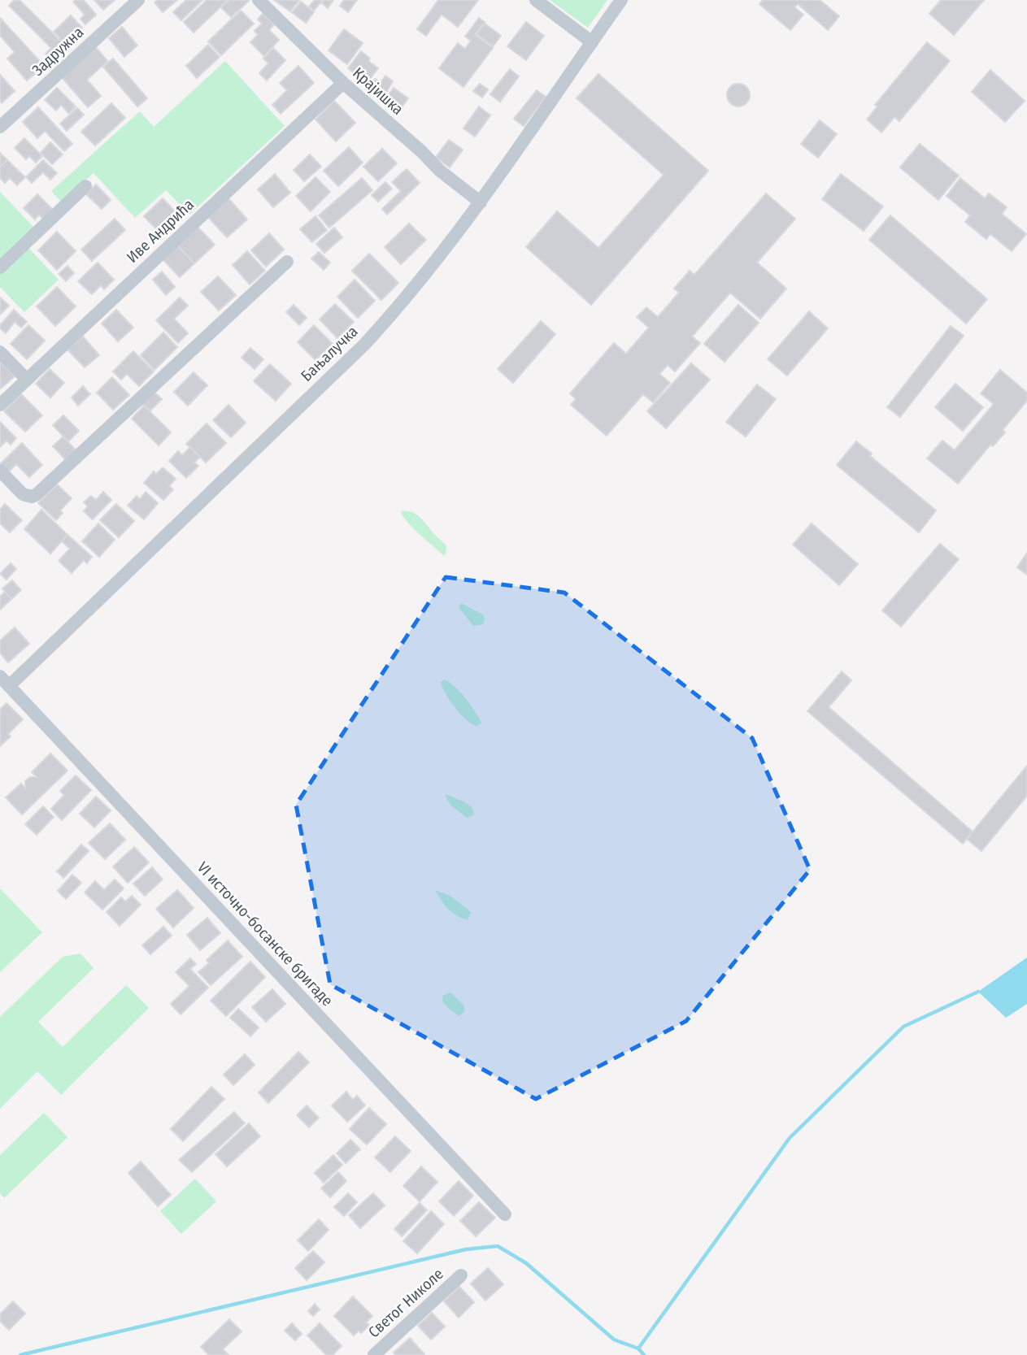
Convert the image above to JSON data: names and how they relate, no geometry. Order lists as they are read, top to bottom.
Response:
{
  "streets": {
    "street": [
      "Задружна",
      "Крајишка",
      "Иве Андрића",
      "Бањалучка",
      "VI источно-босанске бригаде",
      "Светог Николе"
    ]
  },
  "crossings": [
    ["Крајишка", "Иве Андрића"],
    ["Крајишка", "Бањалучка"],
    ["Бањалучка", "VI источно-босанске бригаде"]
  ]
}
